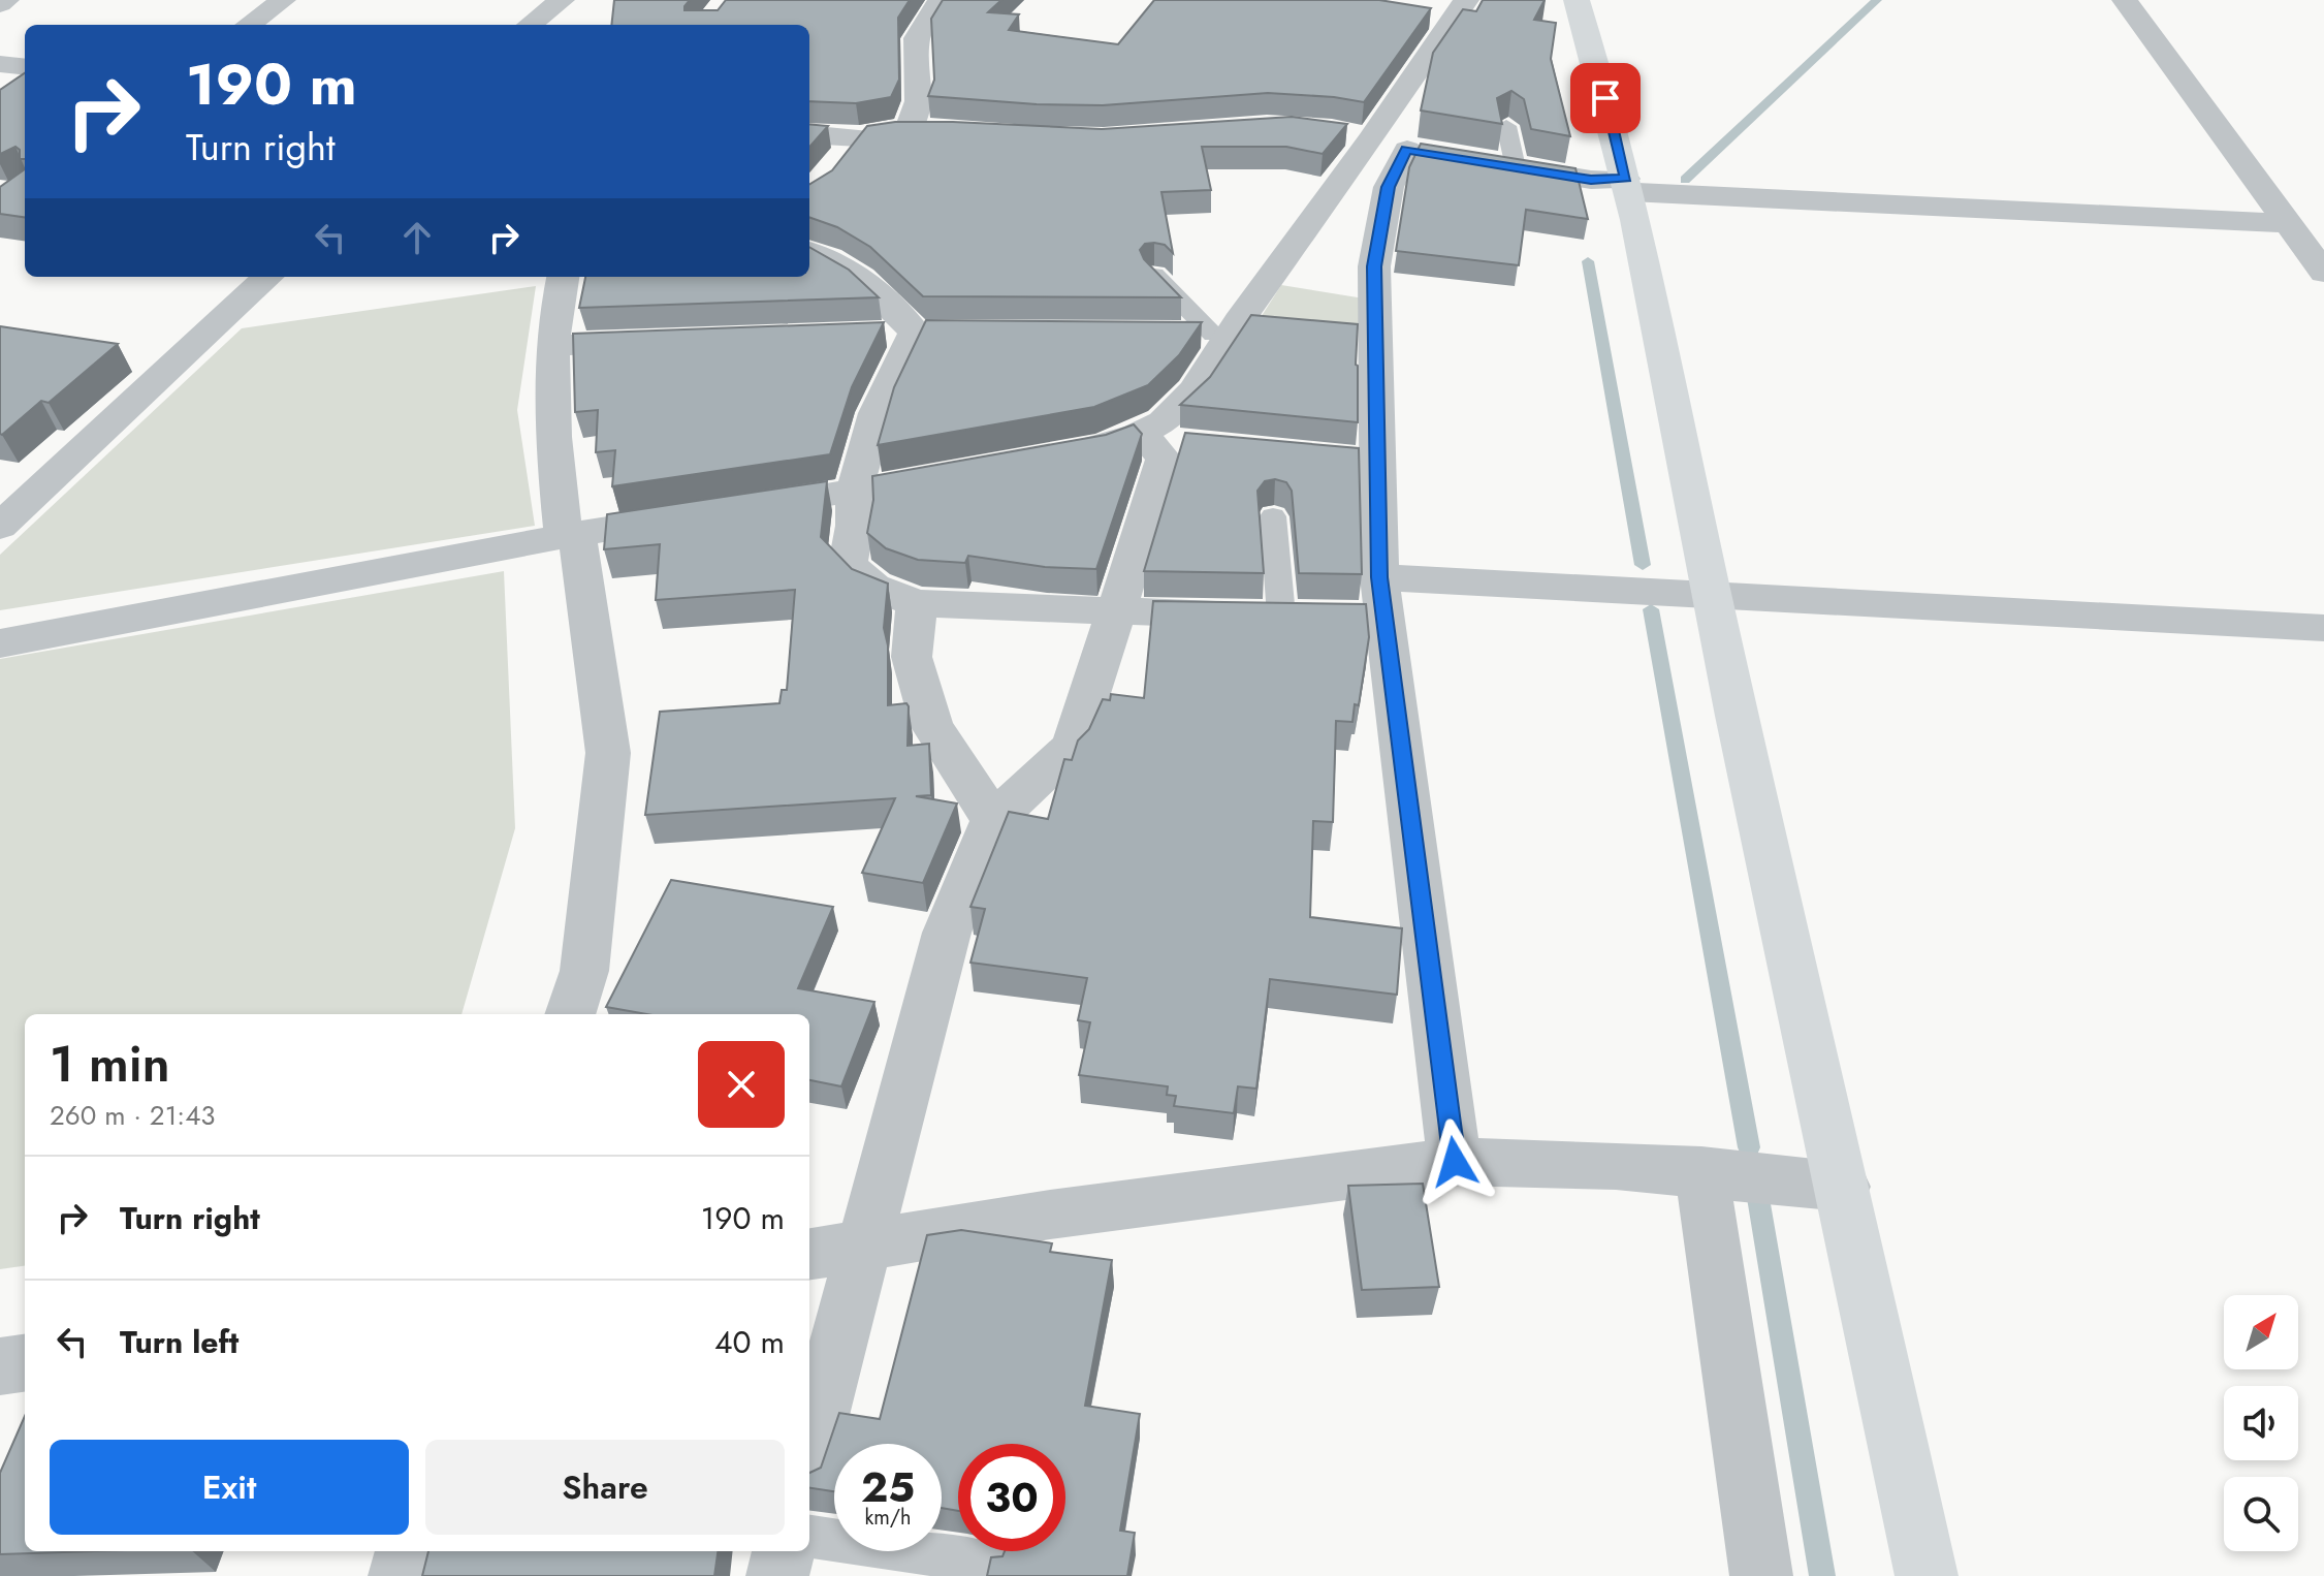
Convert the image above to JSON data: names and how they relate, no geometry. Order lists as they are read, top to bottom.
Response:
{
  "north": "top right",
  "page": {
    "turn": ["190 m", "Turn right"],
    "heading": ["1 min", "260 m · 21:43"],
    "list": [
      {
        "name": "Turn right",
        "value": "190 m"
      },
      {
        "name": "Turn left",
        "value": "40 m"
      }
    ],
    "buttons": ["Exit", "Share"],
    "speed": "25 km/h",
    "limit": "30"
  }
}
